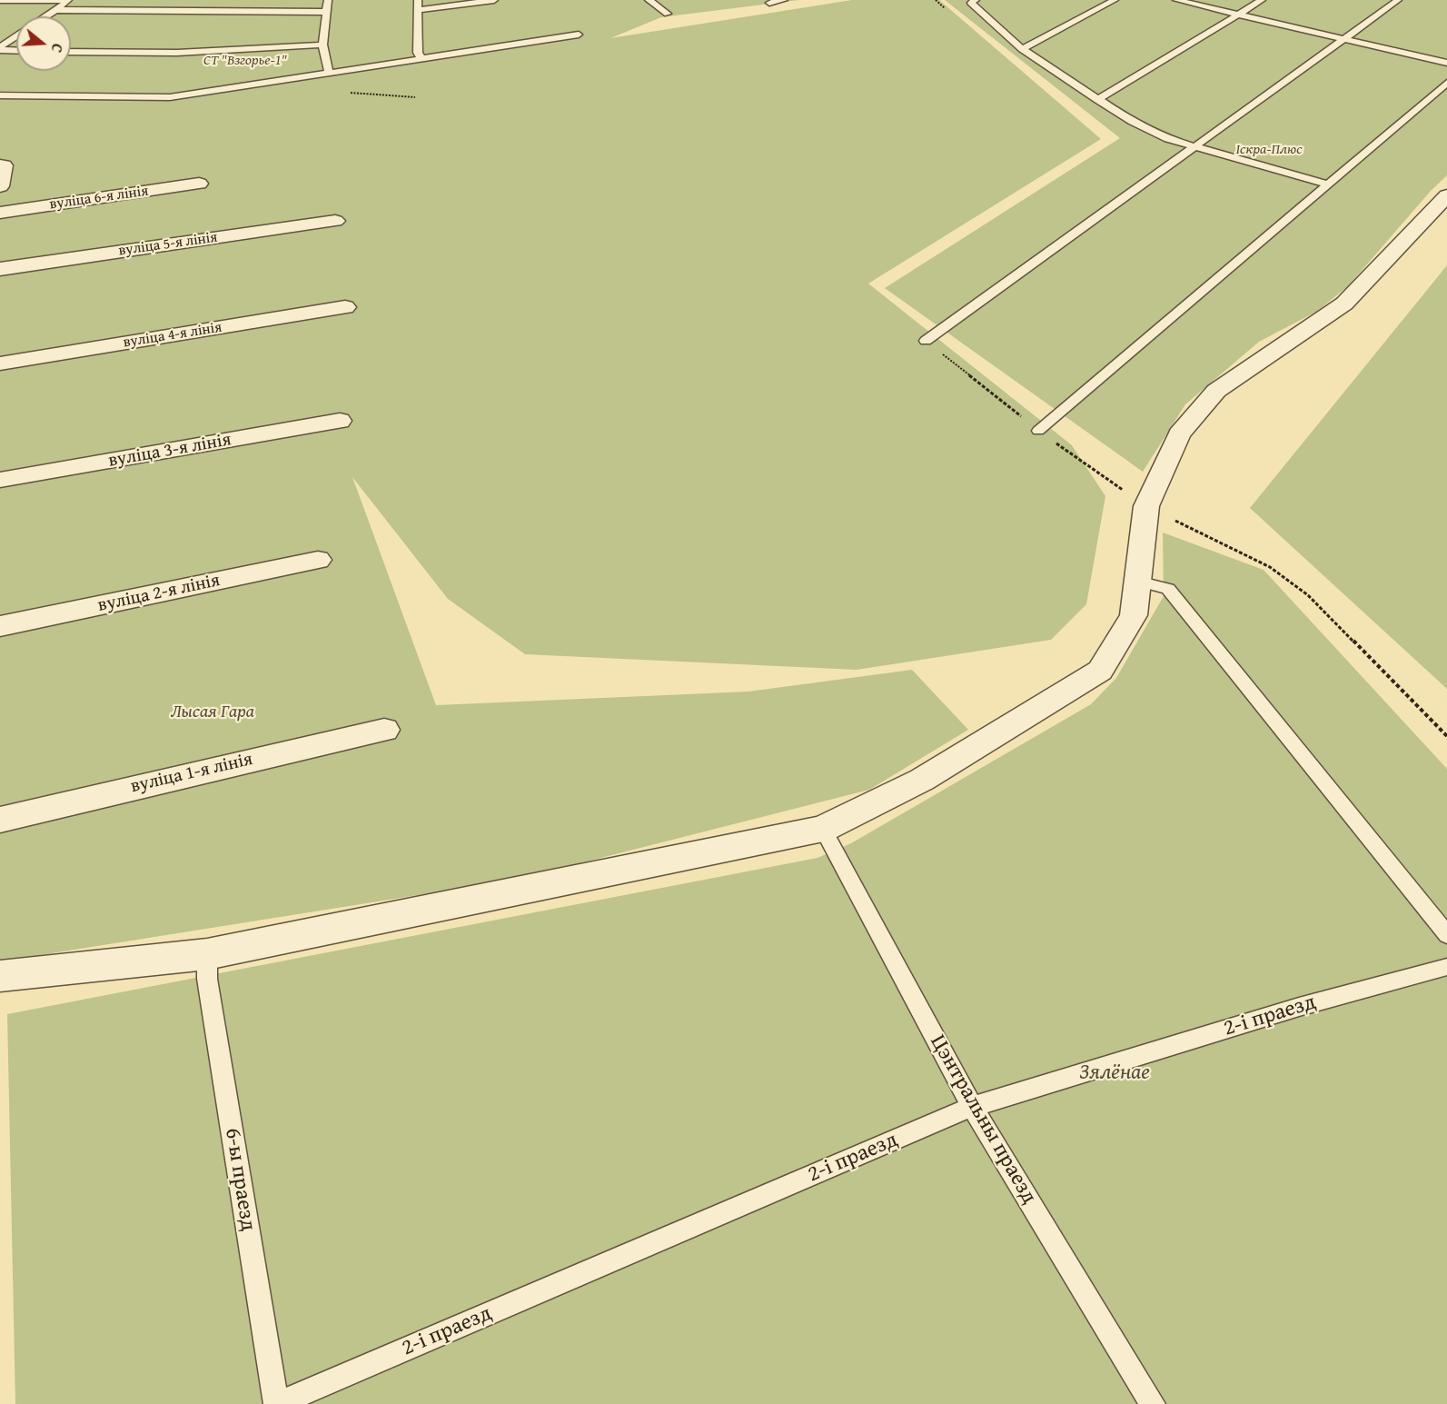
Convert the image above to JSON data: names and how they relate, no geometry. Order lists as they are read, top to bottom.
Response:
{
  "streets": {
    "street": [
      "вуліца 6-я лінія",
      "вуліца 5-я лінія",
      "вуліца 4-я лінія",
      "вуліца 3-я лінія",
      "вуліца 2-я лінія",
      "вуліца 1-я лінія"
    ],
    "lane": ["2-і праезд", "Цэнтральны праезд", "6-ы праезд"]
  },
  "crossings": [
    ["2-і праезд", "Цэнтральны праезд"],
    ["2-і праезд", "6-ы праезд"]
  ],
  "parks": [
    "СТ \"Взгорье-1\"",
    "Іскра-Плюс",
    "Лысая Гара",
    "Зялёнае"
  ],
  "north": "right"
}
